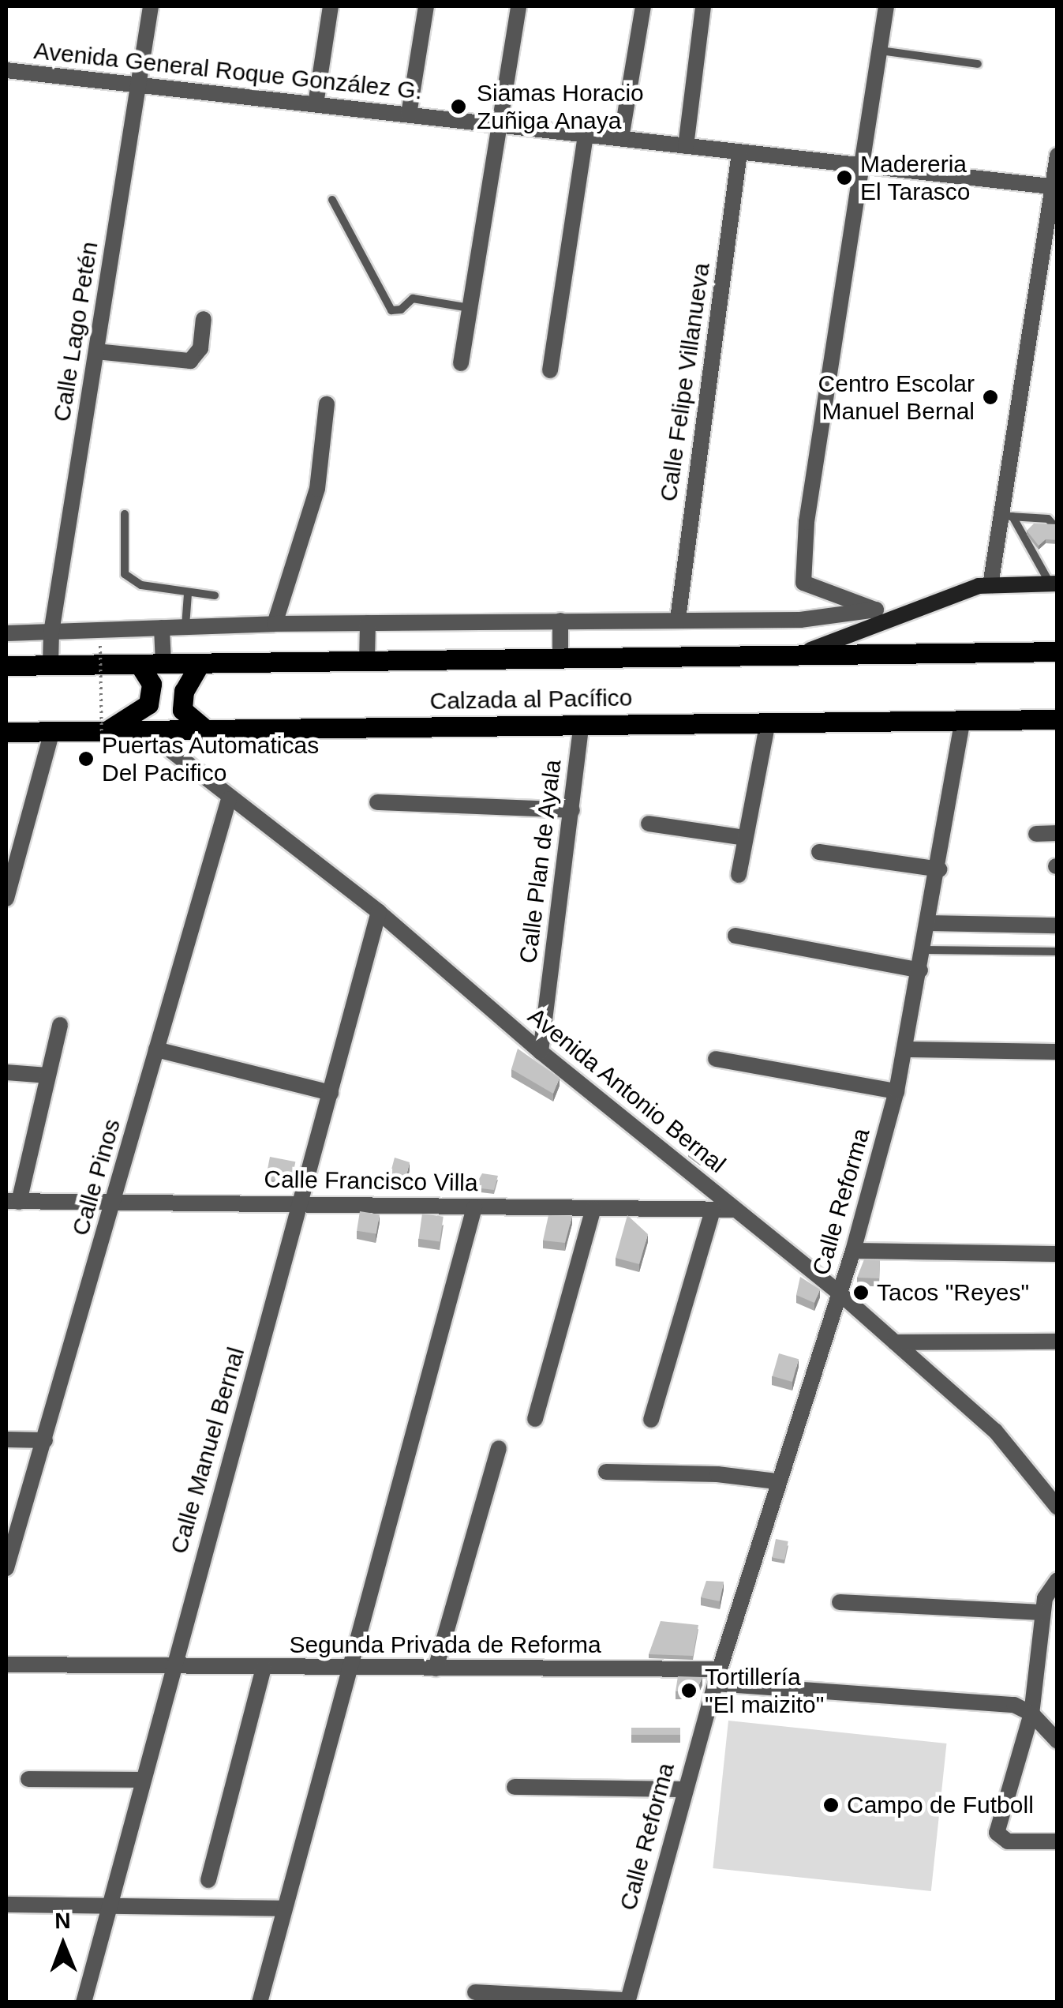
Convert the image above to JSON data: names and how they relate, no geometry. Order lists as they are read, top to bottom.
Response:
{
  "streets": {
    "main road": ["Calzada al Pacífico"],
    "street": [
      "Avenida General Roque González G.",
      "Calle Lago Petén",
      "Calle Felipe Villanueva",
      "Calle Plan de Ayala",
      "Avenida Antonio Bernal",
      "Calle Pinos",
      "Calle Francisco Villa",
      "Calle Reforma",
      "Calle Manuel Bernal",
      "Segunda Privada de Reforma"
    ]
  },
  "crossings": [
    ["Avenida General Roque González G.", "Calle Lago Petén"],
    ["Avenida General Roque González G.", "Calle Felipe Villanueva"],
    ["Calle Lago Petén", "Calzada al Pacífico"],
    ["Calzada al Pacífico", "Calle Plan de Ayala"],
    ["Calzada al Pacífico", "Avenida Antonio Bernal"],
    ["Calzada al Pacífico", "Calle Reforma"],
    ["Calle Plan de Ayala", "Avenida Antonio Bernal"],
    ["Avenida Antonio Bernal", "Calle Pinos"],
    ["Avenida Antonio Bernal", "Calle Francisco Villa"],
    ["Avenida Antonio Bernal", "Calle Reforma"],
    ["Avenida Antonio Bernal", "Calle Manuel Bernal"],
    ["Calle Pinos", "Calle Francisco Villa"],
    ["Calle Francisco Villa", "Calle Manuel Bernal"],
    ["Calle Reforma", "Segunda Privada de Reforma"],
    ["Calle Manuel Bernal", "Segunda Privada de Reforma"]
  ],
  "places": [
    "Siamas Horacio Zuñiga Anaya",
    "Madereria El Tarasco",
    "Centro Escolar Manuel Bernal",
    "Puertas Automaticas Del Pacifico",
    "Tacos \"Reyes\"",
    "Tortillería \"El maizito\"",
    "Campo de Futboll"
  ],
  "north": "top"
}
